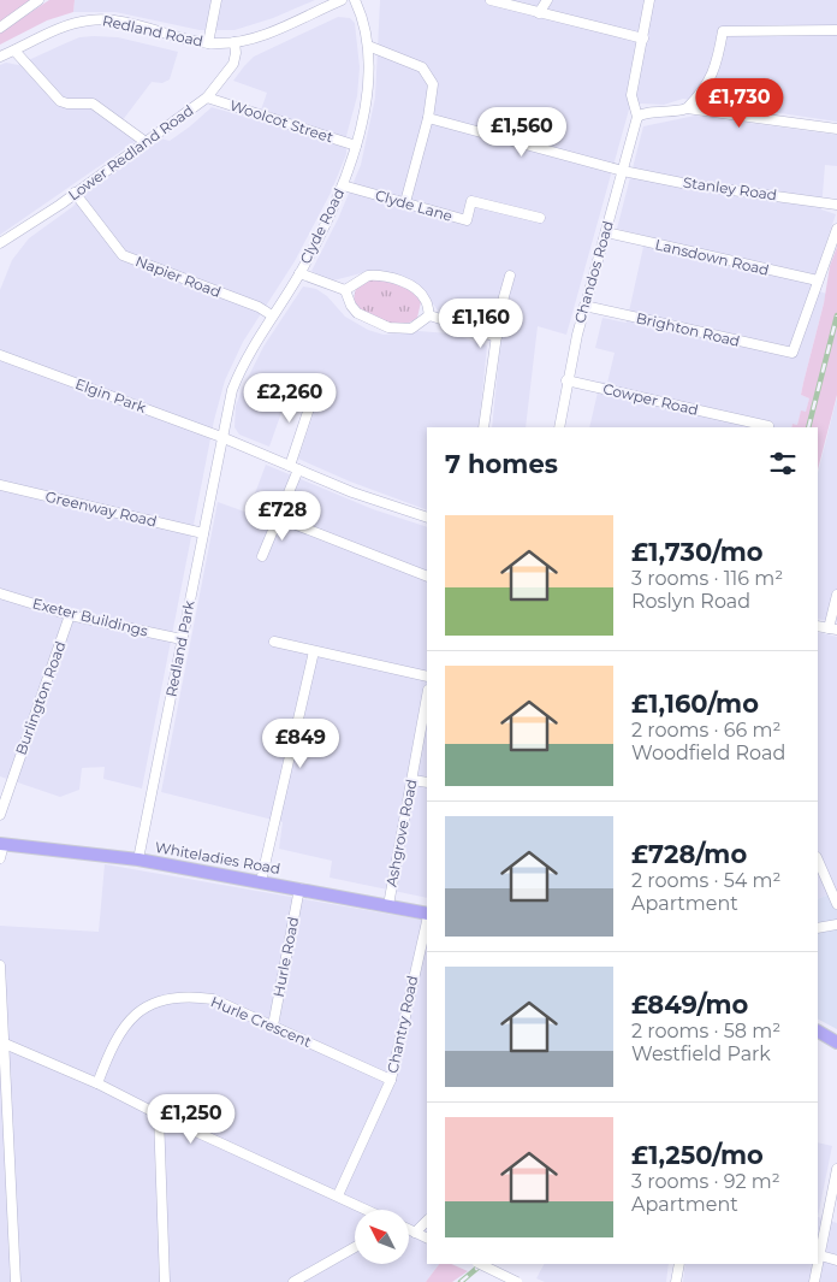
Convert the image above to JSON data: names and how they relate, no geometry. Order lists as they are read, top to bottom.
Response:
{
  "streets": {
    "main road": ["Whiteladies Road"],
    "street": [
      "Redland Road",
      "Woolcot Street",
      "Lower Redland Road",
      "Stanley Road",
      "Clyde Lane",
      "Clyde Road",
      "Lansdown Road",
      "Chandos Road",
      "Napier Road",
      "Brighton Road",
      "Elgin Park",
      "Cowper Road",
      "Greenway Road",
      "Exeter Buildings",
      "Redland Park",
      "Burlington Road",
      "Ashgrove Road",
      "Hurle Road",
      "Hurle Crescent",
      "Chantry Road"
    ]
  },
  "crossings": [
    ["Redland Road", "Lower Redland Road"],
    ["Woolcot Street", "Lower Redland Road"],
    ["Woolcot Street", "Clyde Road"],
    ["Lower Redland Road", "Napier Road"],
    ["Stanley Road", "Chandos Road"],
    ["Clyde Lane", "Clyde Road"],
    ["Clyde Road", "Napier Road"],
    ["Clyde Road", "Elgin Park"],
    ["Clyde Road", "Redland Park"],
    ["Lansdown Road", "Chandos Road"],
    ["Lansdown Road", "Brighton Road"],
    ["Chandos Road", "Brighton Road"],
    ["Chandos Road", "Cowper Road"],
    ["Elgin Park", "Redland Park"],
    ["Greenway Road", "Redland Park"],
    ["Exeter Buildings", "Redland Park"],
    ["Exeter Buildings", "Burlington Road"],
    ["Redland Park", "Whiteladies Road"],
    ["Ashgrove Road", "Whiteladies Road"],
    ["Whiteladies Road", "Hurle Road"],
    ["Hurle Road", "Hurle Crescent"],
    ["Hurle Crescent", "Chantry Road"]
  ],
  "north": "top left",
  "page": {
    "price": [
      "£1,730",
      "£1,560",
      "£1,160",
      "£2,260",
      "£728",
      "£849",
      "£1,250"
    ],
    "heading": "7 homes",
    "list": [
      {
        "name": "£1,730/mo",
        "note": "3 rooms · 116 m² · Roslyn Road"
      },
      {
        "name": "£1,160/mo",
        "note": "2 rooms · 66 m² · Woodfield Road"
      },
      {
        "name": "£728/mo",
        "note": "2 rooms · 54 m² · Apartment"
      },
      {
        "name": "£849/mo",
        "note": "2 rooms · 58 m² · Westfield Park"
      },
      {
        "name": "£1,250/mo",
        "note": "3 rooms · 92 m² · Apartment"
      }
    ]
  }
}
